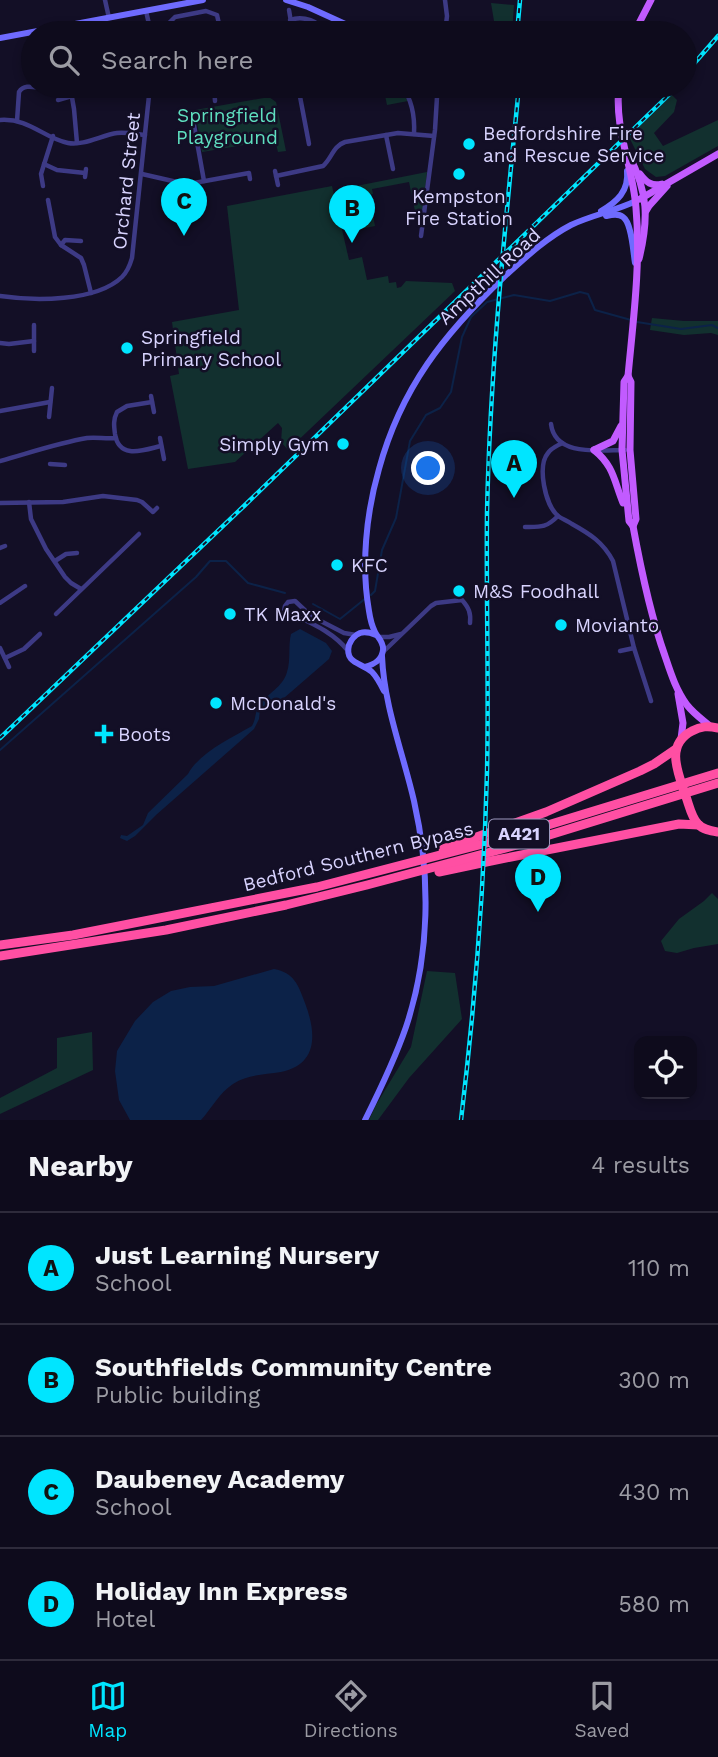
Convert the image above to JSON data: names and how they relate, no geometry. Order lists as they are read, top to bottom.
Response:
{
  "streets": {
    "highway": ["A421", "Bedford Southern Bypass"],
    "main road": ["Ampthill Road"],
    "street": ["Orchard Street"]
  },
  "parks": ["Springfield Playground"],
  "places": {
    "other": [
      "Bedfordshire Fire and Rescue Service",
      "Kempston Fire Station",
      "Springfield Primary School",
      "Simply Gym",
      "KFC",
      "M&S Foodhall",
      "TK Maxx",
      "Movianto",
      "McDonald's"
    ],
    "health": ["Boots"]
  },
  "page": {
    "search": "Search here",
    "pins": [
      "C",
      "B",
      "A",
      "D"
    ],
    "heading": ["Nearby", "4 results"],
    "list": [
      {
        "mark": "A",
        "name": "Just Learning Nursery",
        "note": "School",
        "value": "110 m"
      },
      {
        "mark": "B",
        "name": "Southfields Community Centre",
        "note": "Public building",
        "value": "300 m"
      },
      {
        "mark": "C",
        "name": "Daubeney Academy",
        "note": "School",
        "value": "430 m"
      },
      {
        "mark": "D",
        "name": "Holiday Inn Express",
        "note": "Hotel",
        "value": "580 m"
      }
    ],
    "nav": ["Map", "Directions", "Saved"]
  }
}
